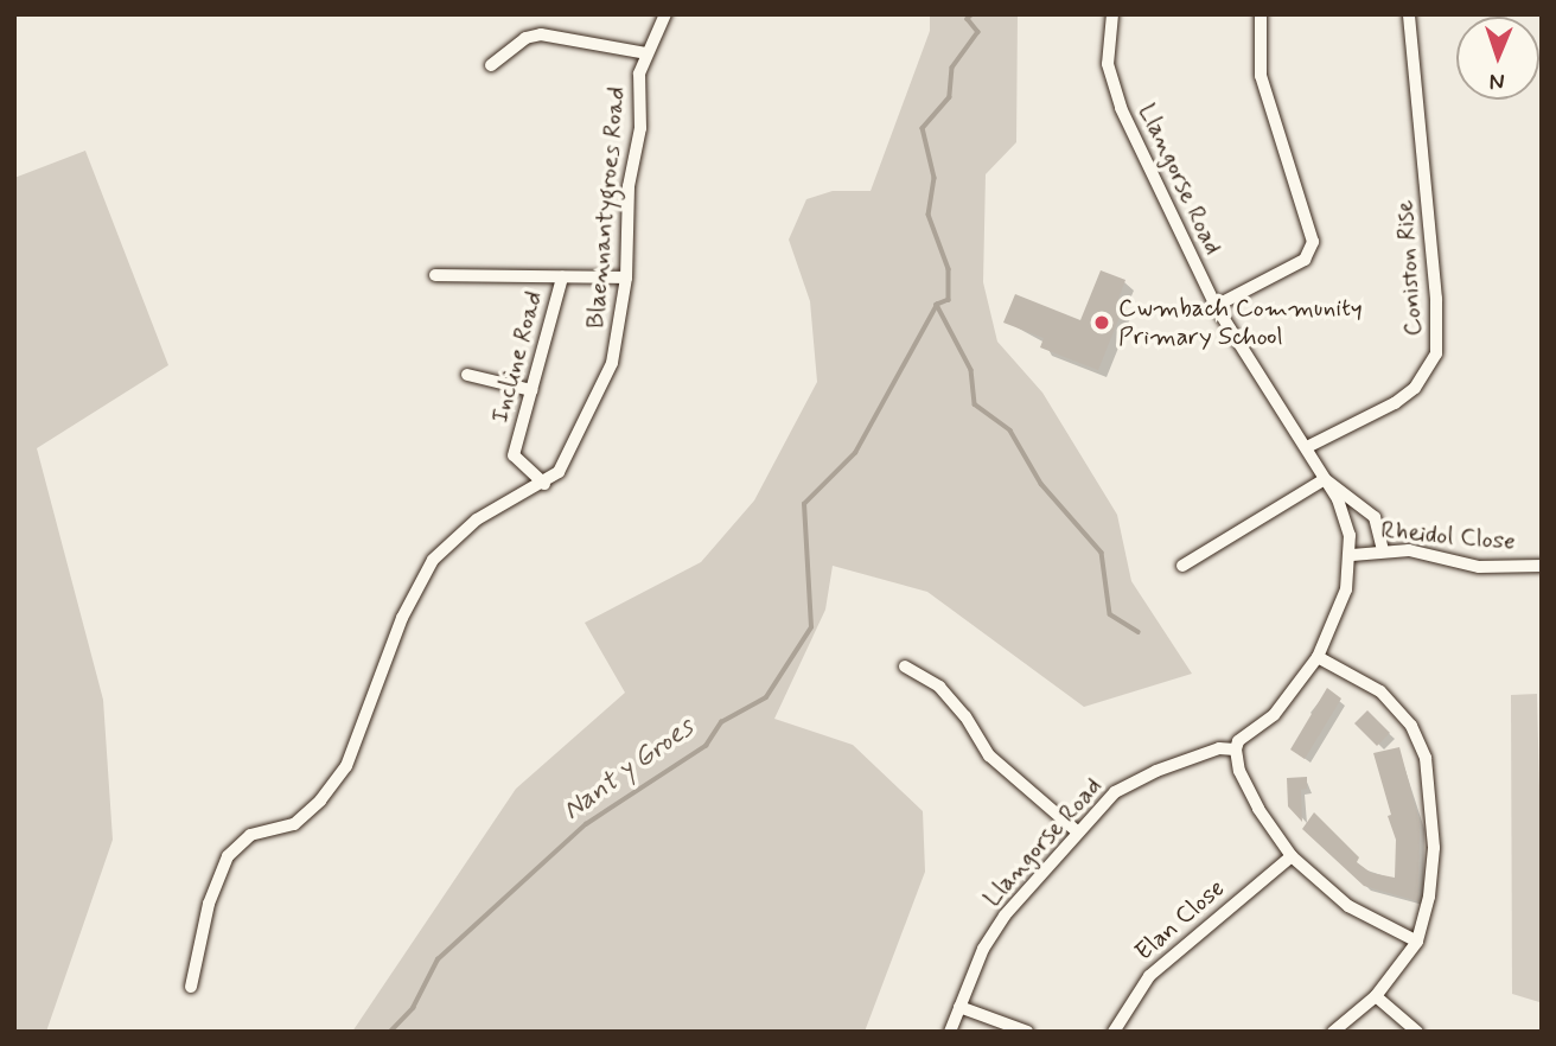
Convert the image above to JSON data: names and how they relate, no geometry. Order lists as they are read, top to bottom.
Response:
{
  "streets": {
    "street": [
      "Llangorse Road",
      "Blaennantygroes Road",
      "Coniston Rise",
      "Incline Road",
      "Rheidol Close",
      "Elan Close"
    ]
  },
  "crossings": [
    ["Llangorse Road", "Coniston Rise"],
    ["Llangorse Road", "Rheidol Close"],
    ["Blaennantygroes Road", "Incline Road"]
  ],
  "water": ["Nant y Groes"],
  "places": ["Cwmbach Community Primary School"],
  "north": "bottom"
}
